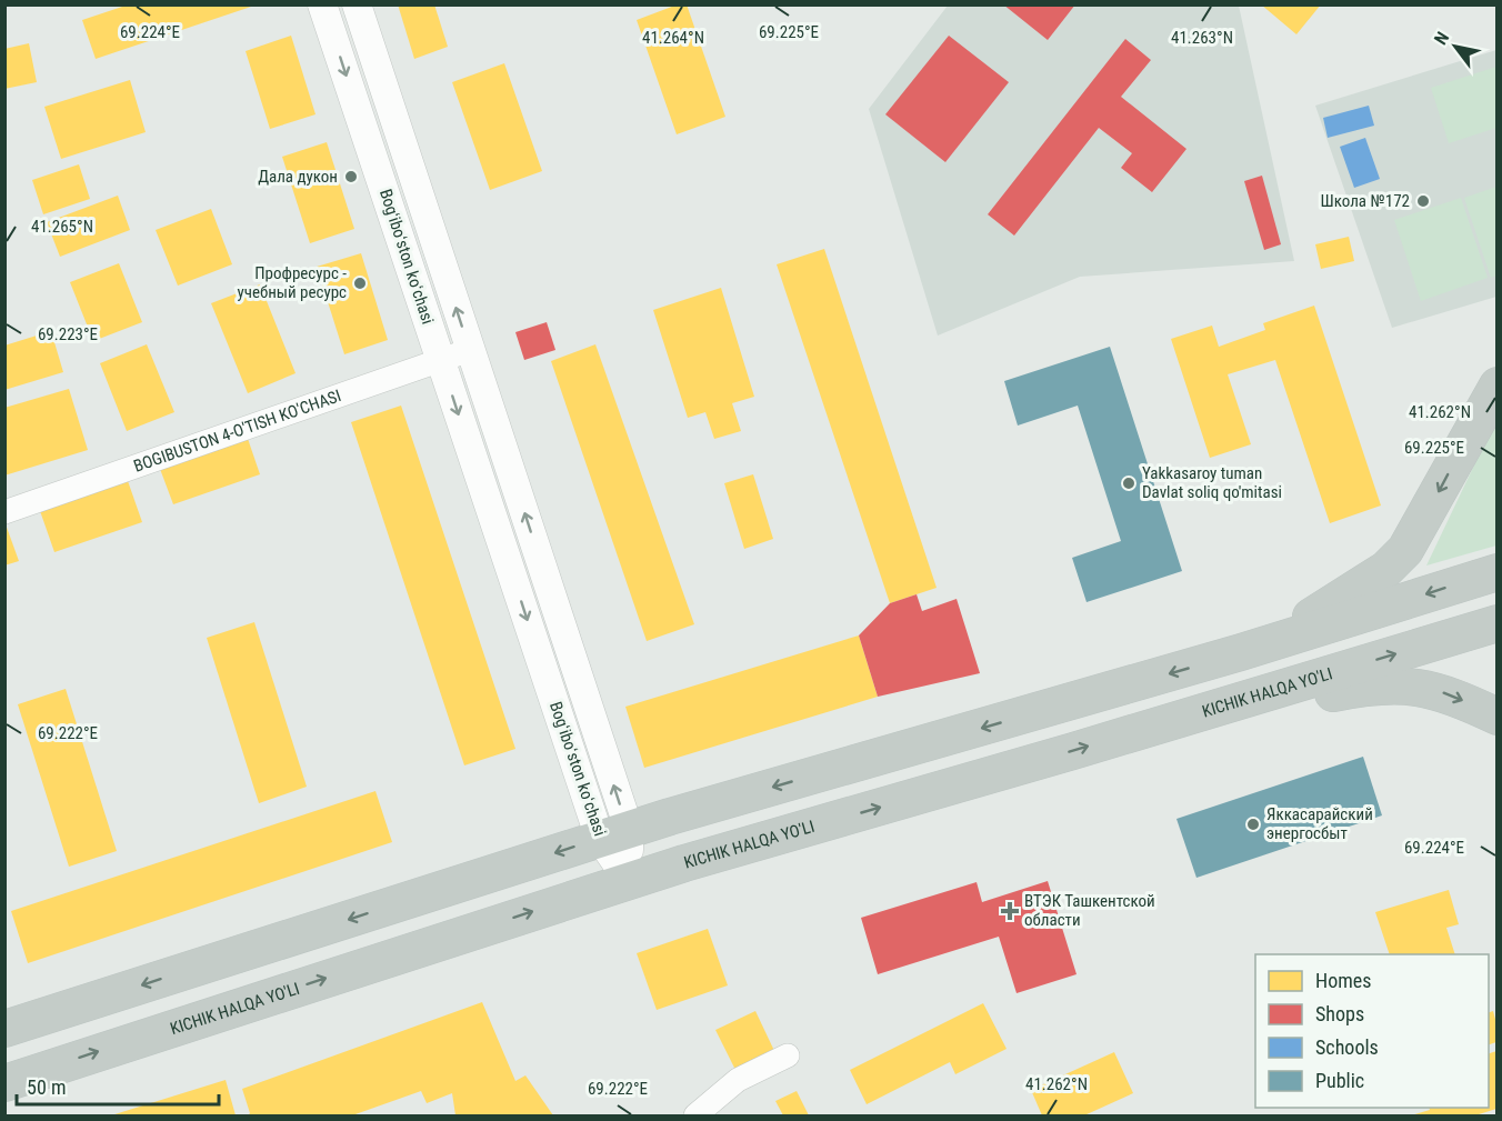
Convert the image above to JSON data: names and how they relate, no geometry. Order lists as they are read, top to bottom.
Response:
{
  "streets": {
    "highway": ["KICHIK HALQA YO'LI"],
    "street": ["Bogʻiboʻston koʻchasi", "BOGIBUSTON 4-O'TISH KO'CHASI"]
  },
  "crossings": [
    ["Bogʻiboʻston koʻchasi", "BOGIBUSTON 4-O'TISH KO'CHASI"],
    ["Bogʻiboʻston koʻchasi", "KICHIK HALQA YO'LI"]
  ],
  "places": {
    "other": [
      "Дала дукон",
      "Школа №172",
      "Профресурс - учебный ресурс",
      "Yakkasaroy tuman Davlat soliq qo'mitasi",
      "Яккасарайский энергосбыт"
    ],
    "health": ["ВТЭК Ташкентской области"]
  },
  "legend": [
    "Homes",
    "Shops",
    "Schools",
    "Public"
  ],
  "scale_bar": "50 m",
  "north": "top left",
  "coordinates": [
    "69.224°E",
    "69.225°E",
    "41.264°N",
    "41.263°N",
    "41.265°N",
    "69.223°E",
    "41.262°N",
    "69.222°E"
  ]
}
